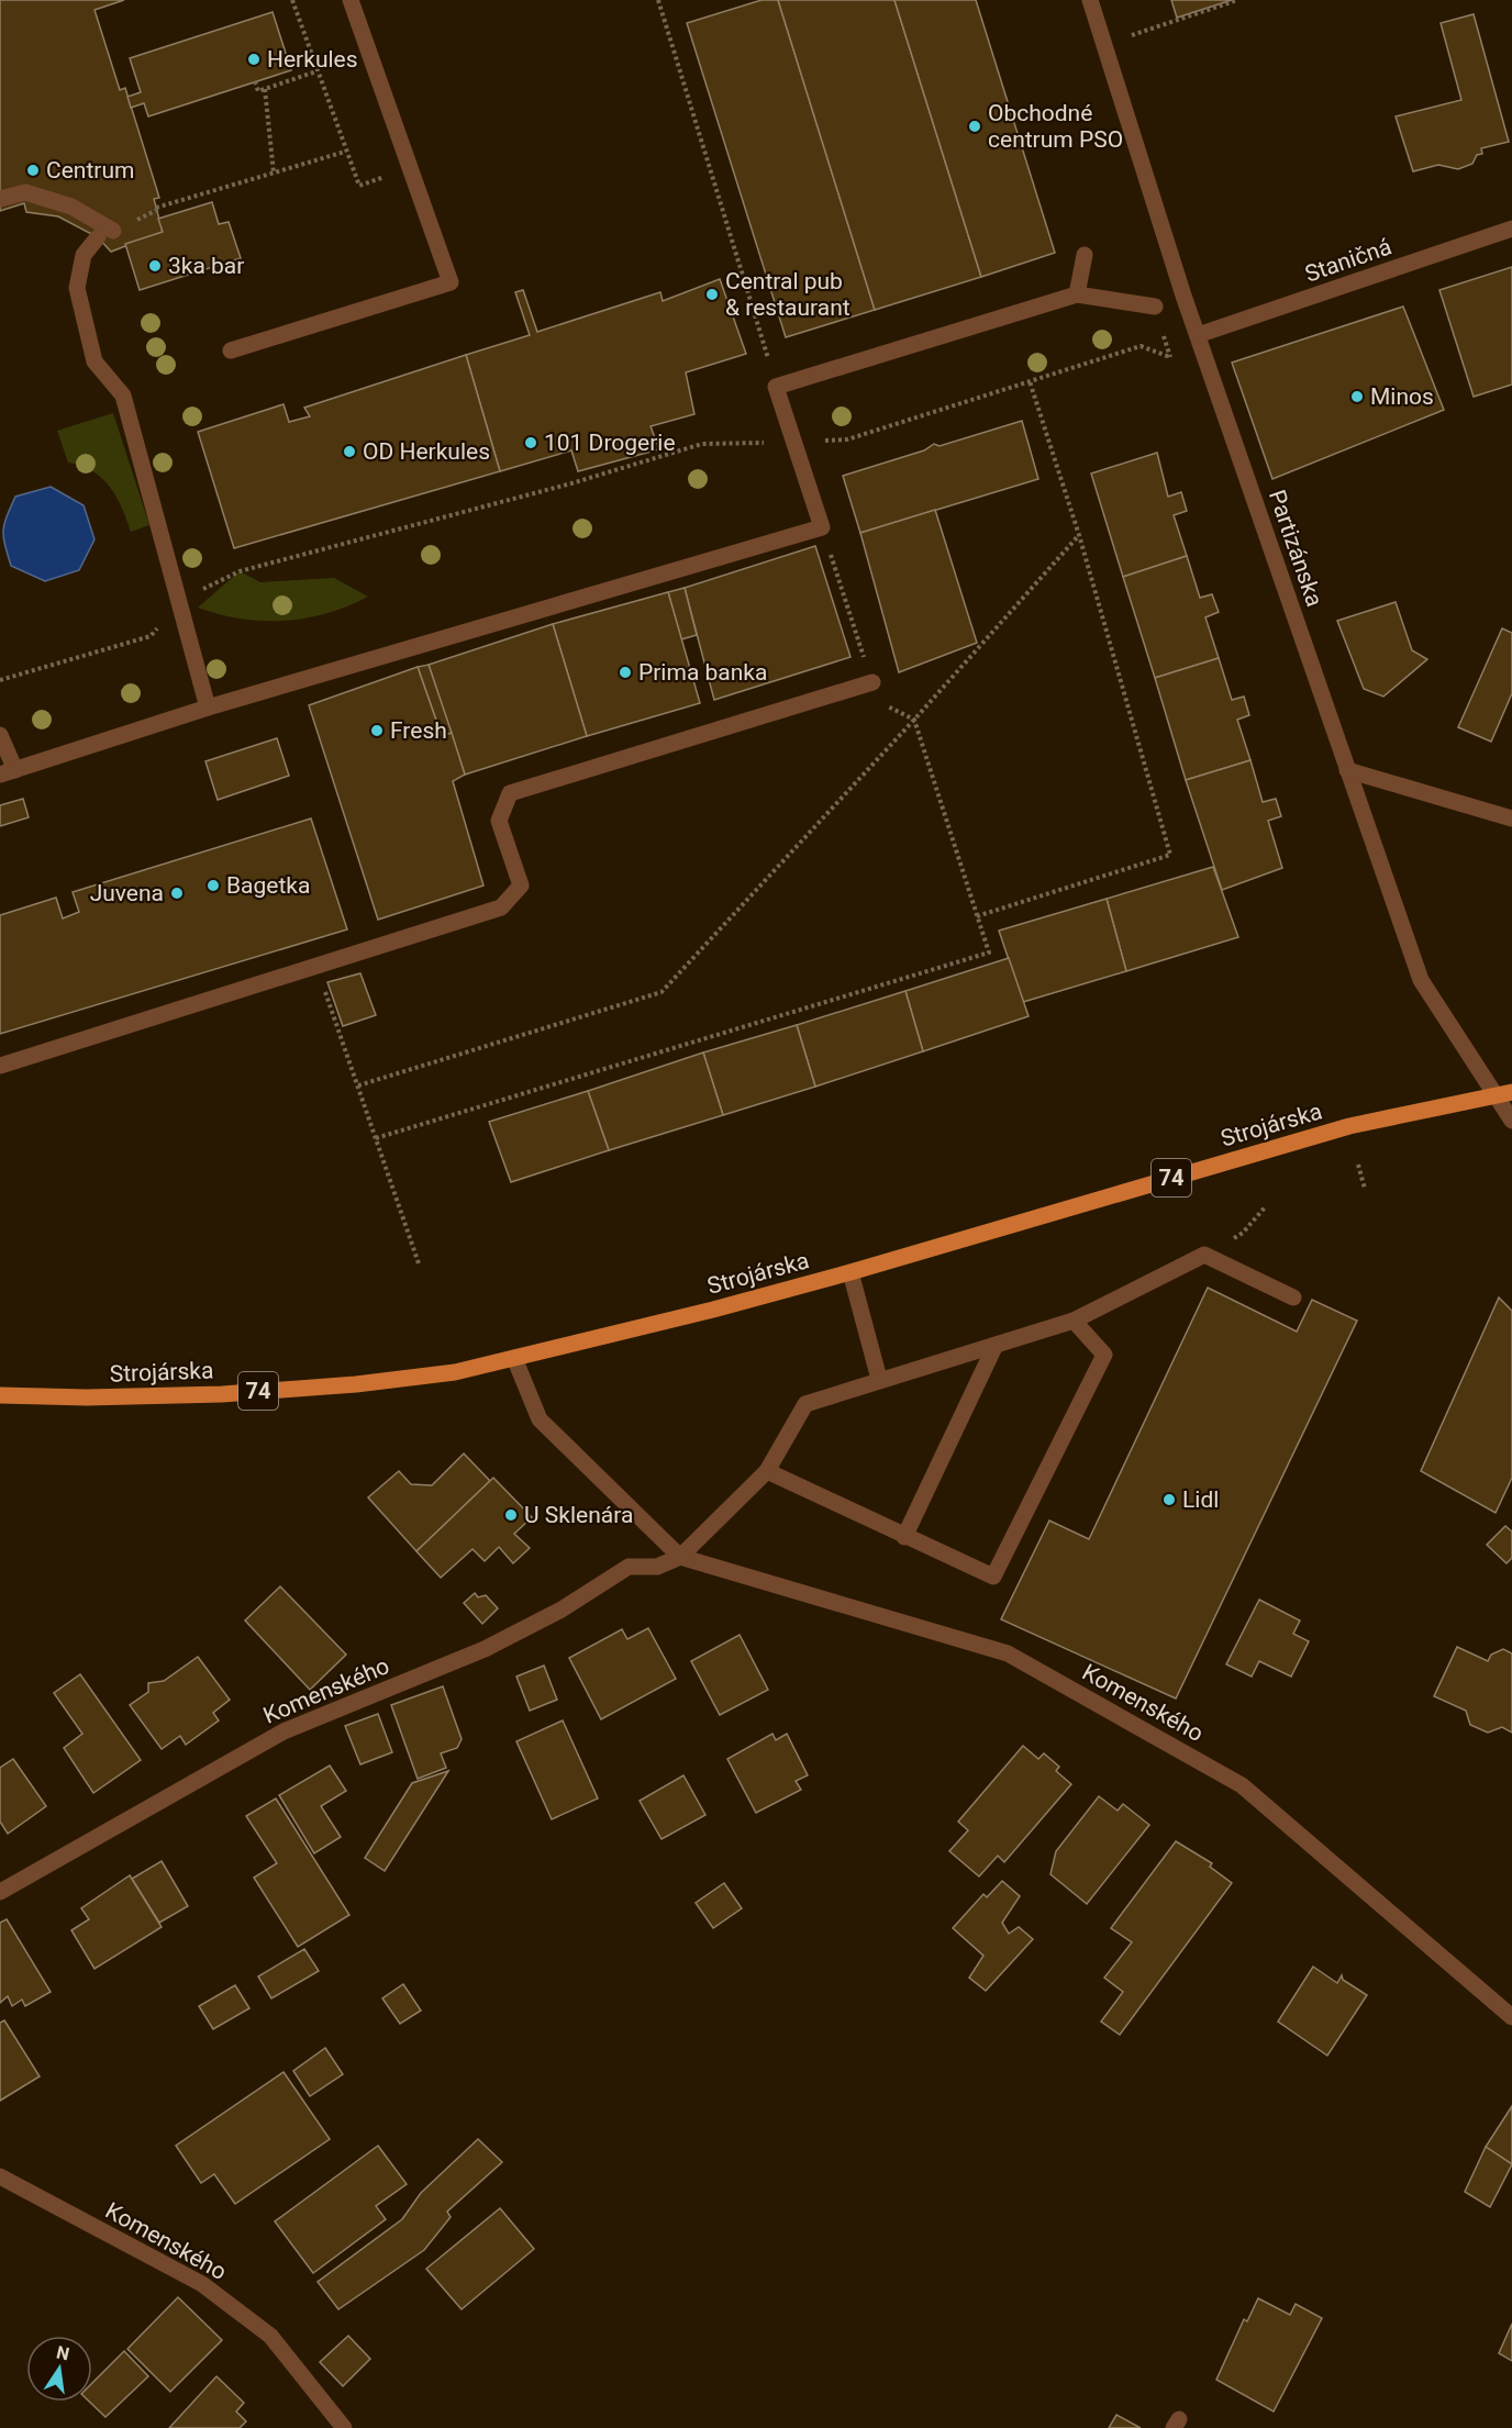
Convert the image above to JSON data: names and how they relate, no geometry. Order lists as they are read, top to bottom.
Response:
{
  "streets": {
    "main road": ["Strojárska", "74"],
    "street": ["Staničná", "Partizánska", "Komenského"]
  },
  "crossings": [
    ["Staničná", "Partizánska"],
    ["Partizánska", "Strojárska"],
    ["Strojárska", "Komenského"]
  ],
  "places": [
    "Herkules",
    "Obchodné centrum PSO",
    "Centrum",
    "3ka bar",
    "Central pub & restaurant",
    "Minos",
    "101 Drogerie",
    "OD Herkules",
    "Prima banka",
    "Fresh",
    "Bagetka",
    "Juvena",
    "Lidl",
    "U Sklenára"
  ],
  "north": "top"
}
